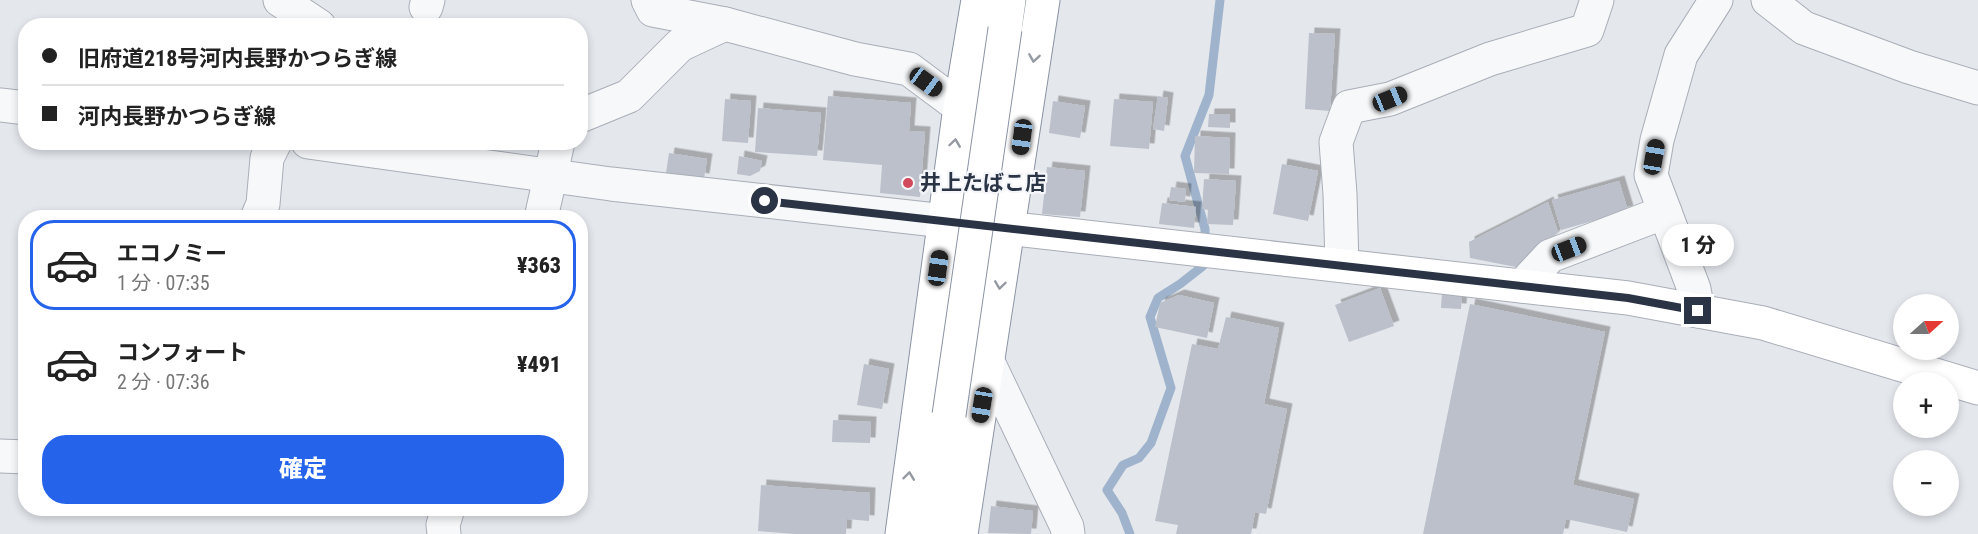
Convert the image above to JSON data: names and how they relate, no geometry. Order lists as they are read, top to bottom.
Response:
{
  "places": ["井上たばこ店"],
  "north": "right",
  "page": {
    "banner": ["旧府道218号河内長野かつらぎ線", "河内長野かつらぎ線"],
    "list": [
      {
        "name": "エコノミー",
        "note": "1 分 · 07:35",
        "value": "¥363"
      },
      {
        "name": "コンフォート",
        "note": "2 分 · 07:36",
        "value": "¥491"
      }
    ],
    "bubble": "1 分",
    "map_buttons": ["+", "−"],
    "buttons": "確定"
  }
}
